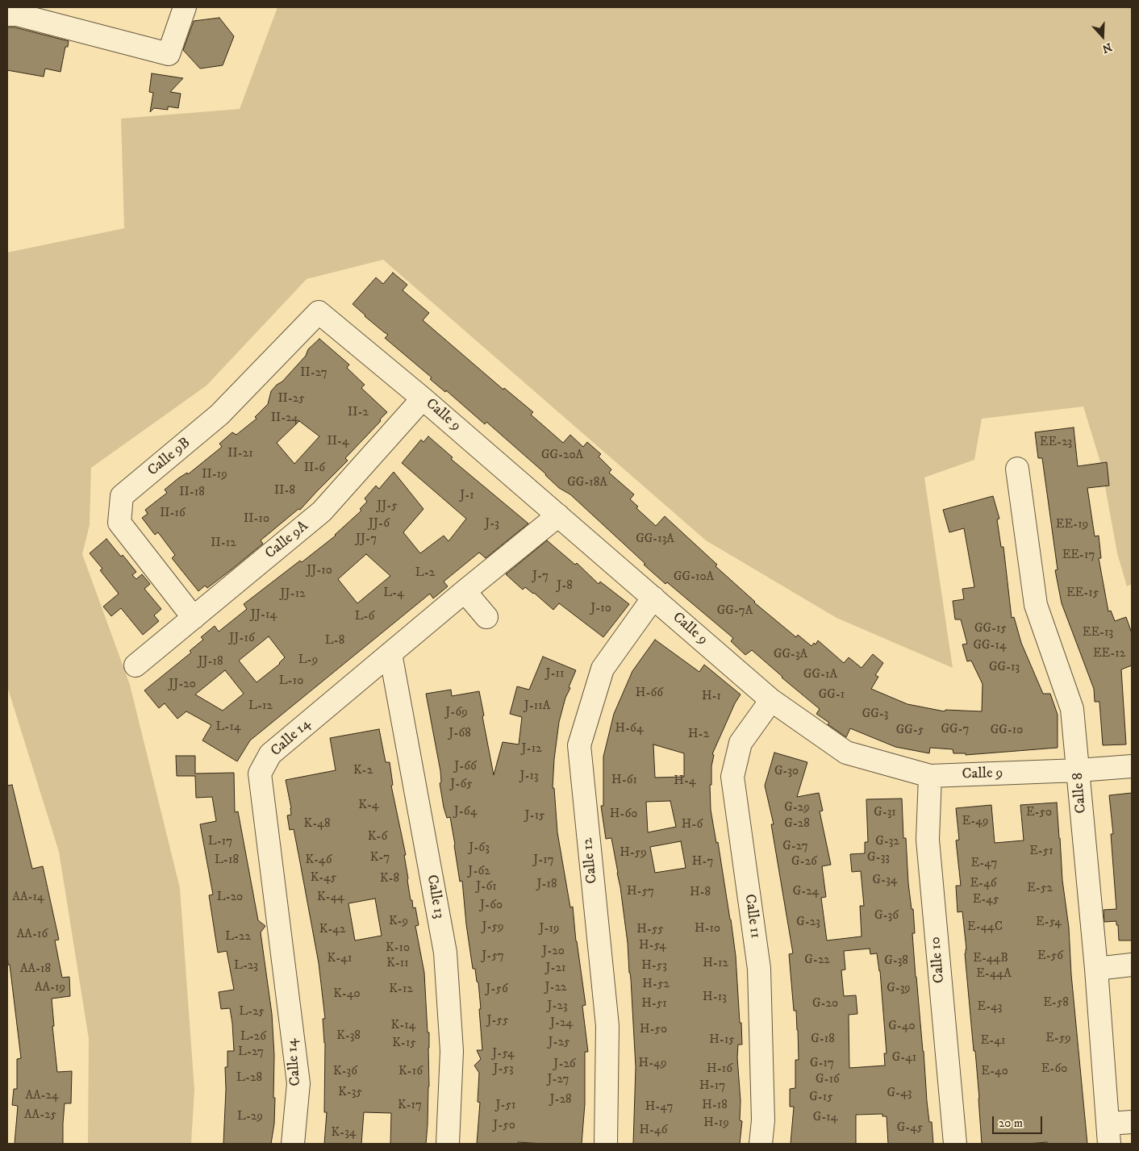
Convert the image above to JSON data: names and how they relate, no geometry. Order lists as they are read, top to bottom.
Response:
{
  "streets": {
    "street": [
      "Calle 9",
      "Calle 9B",
      "Calle 9A",
      "Calle 14",
      "Calle 8",
      "Calle 12",
      "Calle 13",
      "Calle 11",
      "Calle 10"
    ]
  },
  "crossings": [
    ["Calle 9", "Calle 9B"],
    ["Calle 9", "Calle 9A"],
    ["Calle 9", "Calle 14"],
    ["Calle 9", "Calle 8"],
    ["Calle 9", "Calle 12"],
    ["Calle 9", "Calle 11"],
    ["Calle 9", "Calle 10"],
    ["Calle 9B", "Calle 9A"],
    ["Calle 14", "Calle 13"]
  ],
  "house_numbers": [
    "II-27",
    "II-25",
    "II-2",
    "II-24",
    "II-4",
    "EE-23",
    "II-21",
    "GG-20A",
    "II-6",
    "II-19",
    "GG-18A",
    "II-8",
    "II-18",
    "J-1",
    "JJ-5",
    "II-16",
    "II-10",
    "JJ-6",
    "J-3",
    "EE-19",
    "JJ-7",
    "GG-13A",
    "II-12",
    "EE-17",
    "JJ-10",
    "L-2",
    "J-7",
    "GG-10A",
    "J-8",
    "L-4",
    "EE-15",
    "JJ-12",
    "J-10",
    "GG-7A",
    "JJ-14",
    "L-6",
    "GG-15",
    "EE-13",
    "JJ-16",
    "L-8",
    "GG-14",
    "EE-12",
    "GG-3A",
    "L-9",
    "JJ-18",
    "GG-13",
    "J-11",
    "GG-1A",
    "L-10",
    "JJ-20",
    "H-66",
    "GG-1",
    "H-1",
    "L-12",
    "J-11A",
    "J-69",
    "GG-3",
    "L-14",
    "H-64",
    "GG-7",
    "GG-5",
    "GG-10",
    "J-68",
    "H-2",
    "J-12",
    "J-66",
    "K-2",
    "G-30",
    "J-13",
    "H-61",
    "H-4",
    "J-65",
    "K-4",
    "G-29",
    "J-64",
    "G-31",
    "E-50",
    "H-60",
    "J-15",
    "E-49",
    "K-48",
    "G-28",
    "H-6",
    "K-6",
    "L-17",
    "G-32",
    "G-27",
    "J-63",
    "E-51",
    "H-59",
    "K-7",
    "G-33",
    "L-18",
    "K-46",
    "J-17",
    "H-7",
    "G-26",
    "E-47",
    "J-62",
    "K-45",
    "K-8",
    "G-34",
    "E-46",
    "J-18",
    "J-61",
    "E-52",
    "H-57",
    "G-24",
    "H-8",
    "AA-14",
    "L-20",
    "K-44",
    "E-45",
    "J-60",
    "G-36",
    "K-9",
    "G-23",
    "E-54",
    "J-59",
    "E-44C",
    "J-19",
    "H-10",
    "K-42",
    "H-55",
    "AA-16",
    "L-22",
    "H-54",
    "K-10",
    "J-20",
    "J-57",
    "E-56",
    "K-41",
    "E-44B",
    "G-22",
    "G-38",
    "K-11",
    "H-12",
    "L-23",
    "H-53",
    "J-21",
    "AA-18",
    "E-44A",
    "H-52",
    "AA-19",
    "J-22",
    "G-39",
    "K-12",
    "J-56",
    "K-40",
    "H-13",
    "E-58",
    "H-51",
    "G-20",
    "J-23",
    "E-43",
    "L-25",
    "J-55",
    "J-24",
    "K-14",
    "G-40",
    "H-50",
    "K-38",
    "L-26",
    "E-59",
    "G-18",
    "H-15",
    "E-41",
    "J-25",
    "K-15",
    "L-27",
    "J-54",
    "G-41",
    "H-49",
    "G-17",
    "J-26",
    "J-53",
    "H-16",
    "E-60",
    "K-36",
    "K-16",
    "E-40",
    "L-28",
    "J-27",
    "G-16",
    "H-17",
    "K-35",
    "G-43",
    "AA-24",
    "G-15",
    "J-28",
    "K-17",
    "J-51",
    "H-18",
    "H-47",
    "AA-25",
    "L-29",
    "G-14",
    "H-19",
    "J-50",
    "G-45",
    "H-46",
    "K-34"
  ],
  "scale_bar": "20 m",
  "north": "bottom"
}
